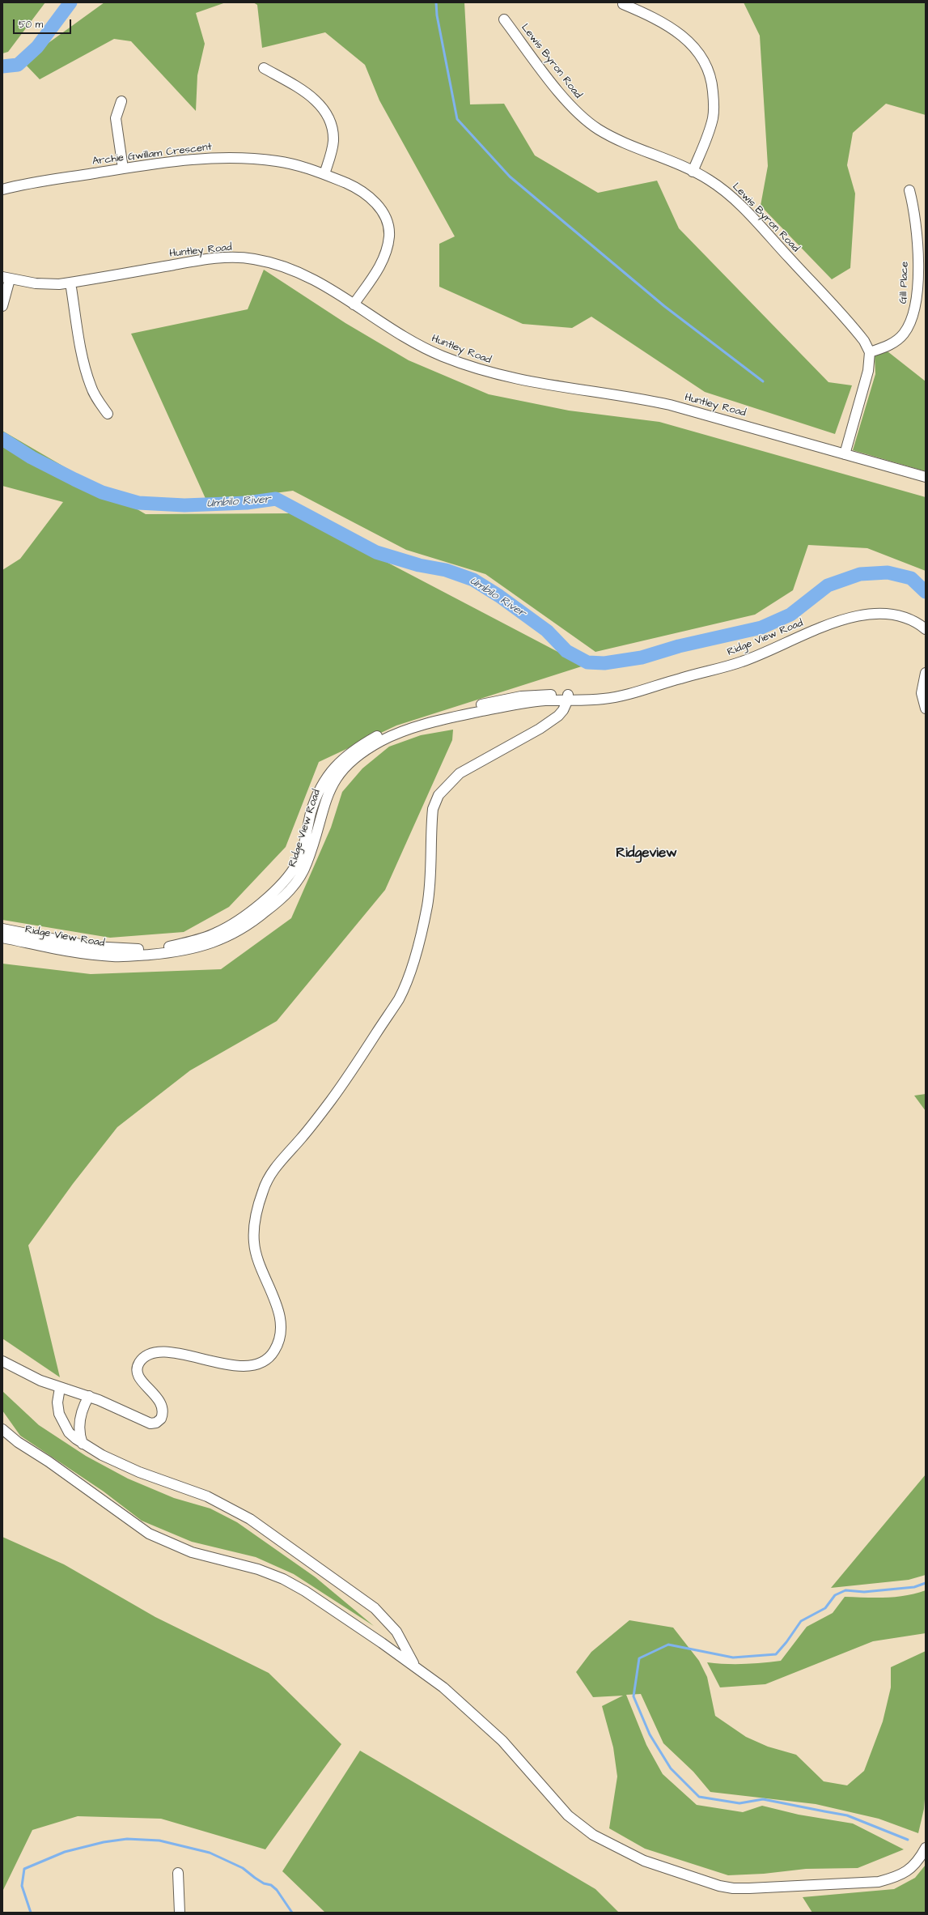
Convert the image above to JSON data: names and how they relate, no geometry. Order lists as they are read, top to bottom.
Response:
{
  "streets": {
    "street": [
      "Lewis Byron Road",
      "Archie Gwillam Crescent",
      "Huntley Road",
      "Gill Place",
      "Ridge View Road"
    ]
  },
  "crossings": [
    ["Lewis Byron Road", "Gill Place"],
    ["Archie Gwillam Crescent", "Huntley Road"]
  ],
  "districts": ["Ridgeview"],
  "water": ["Umbilo River"],
  "scale_bar": "50 m"
}
